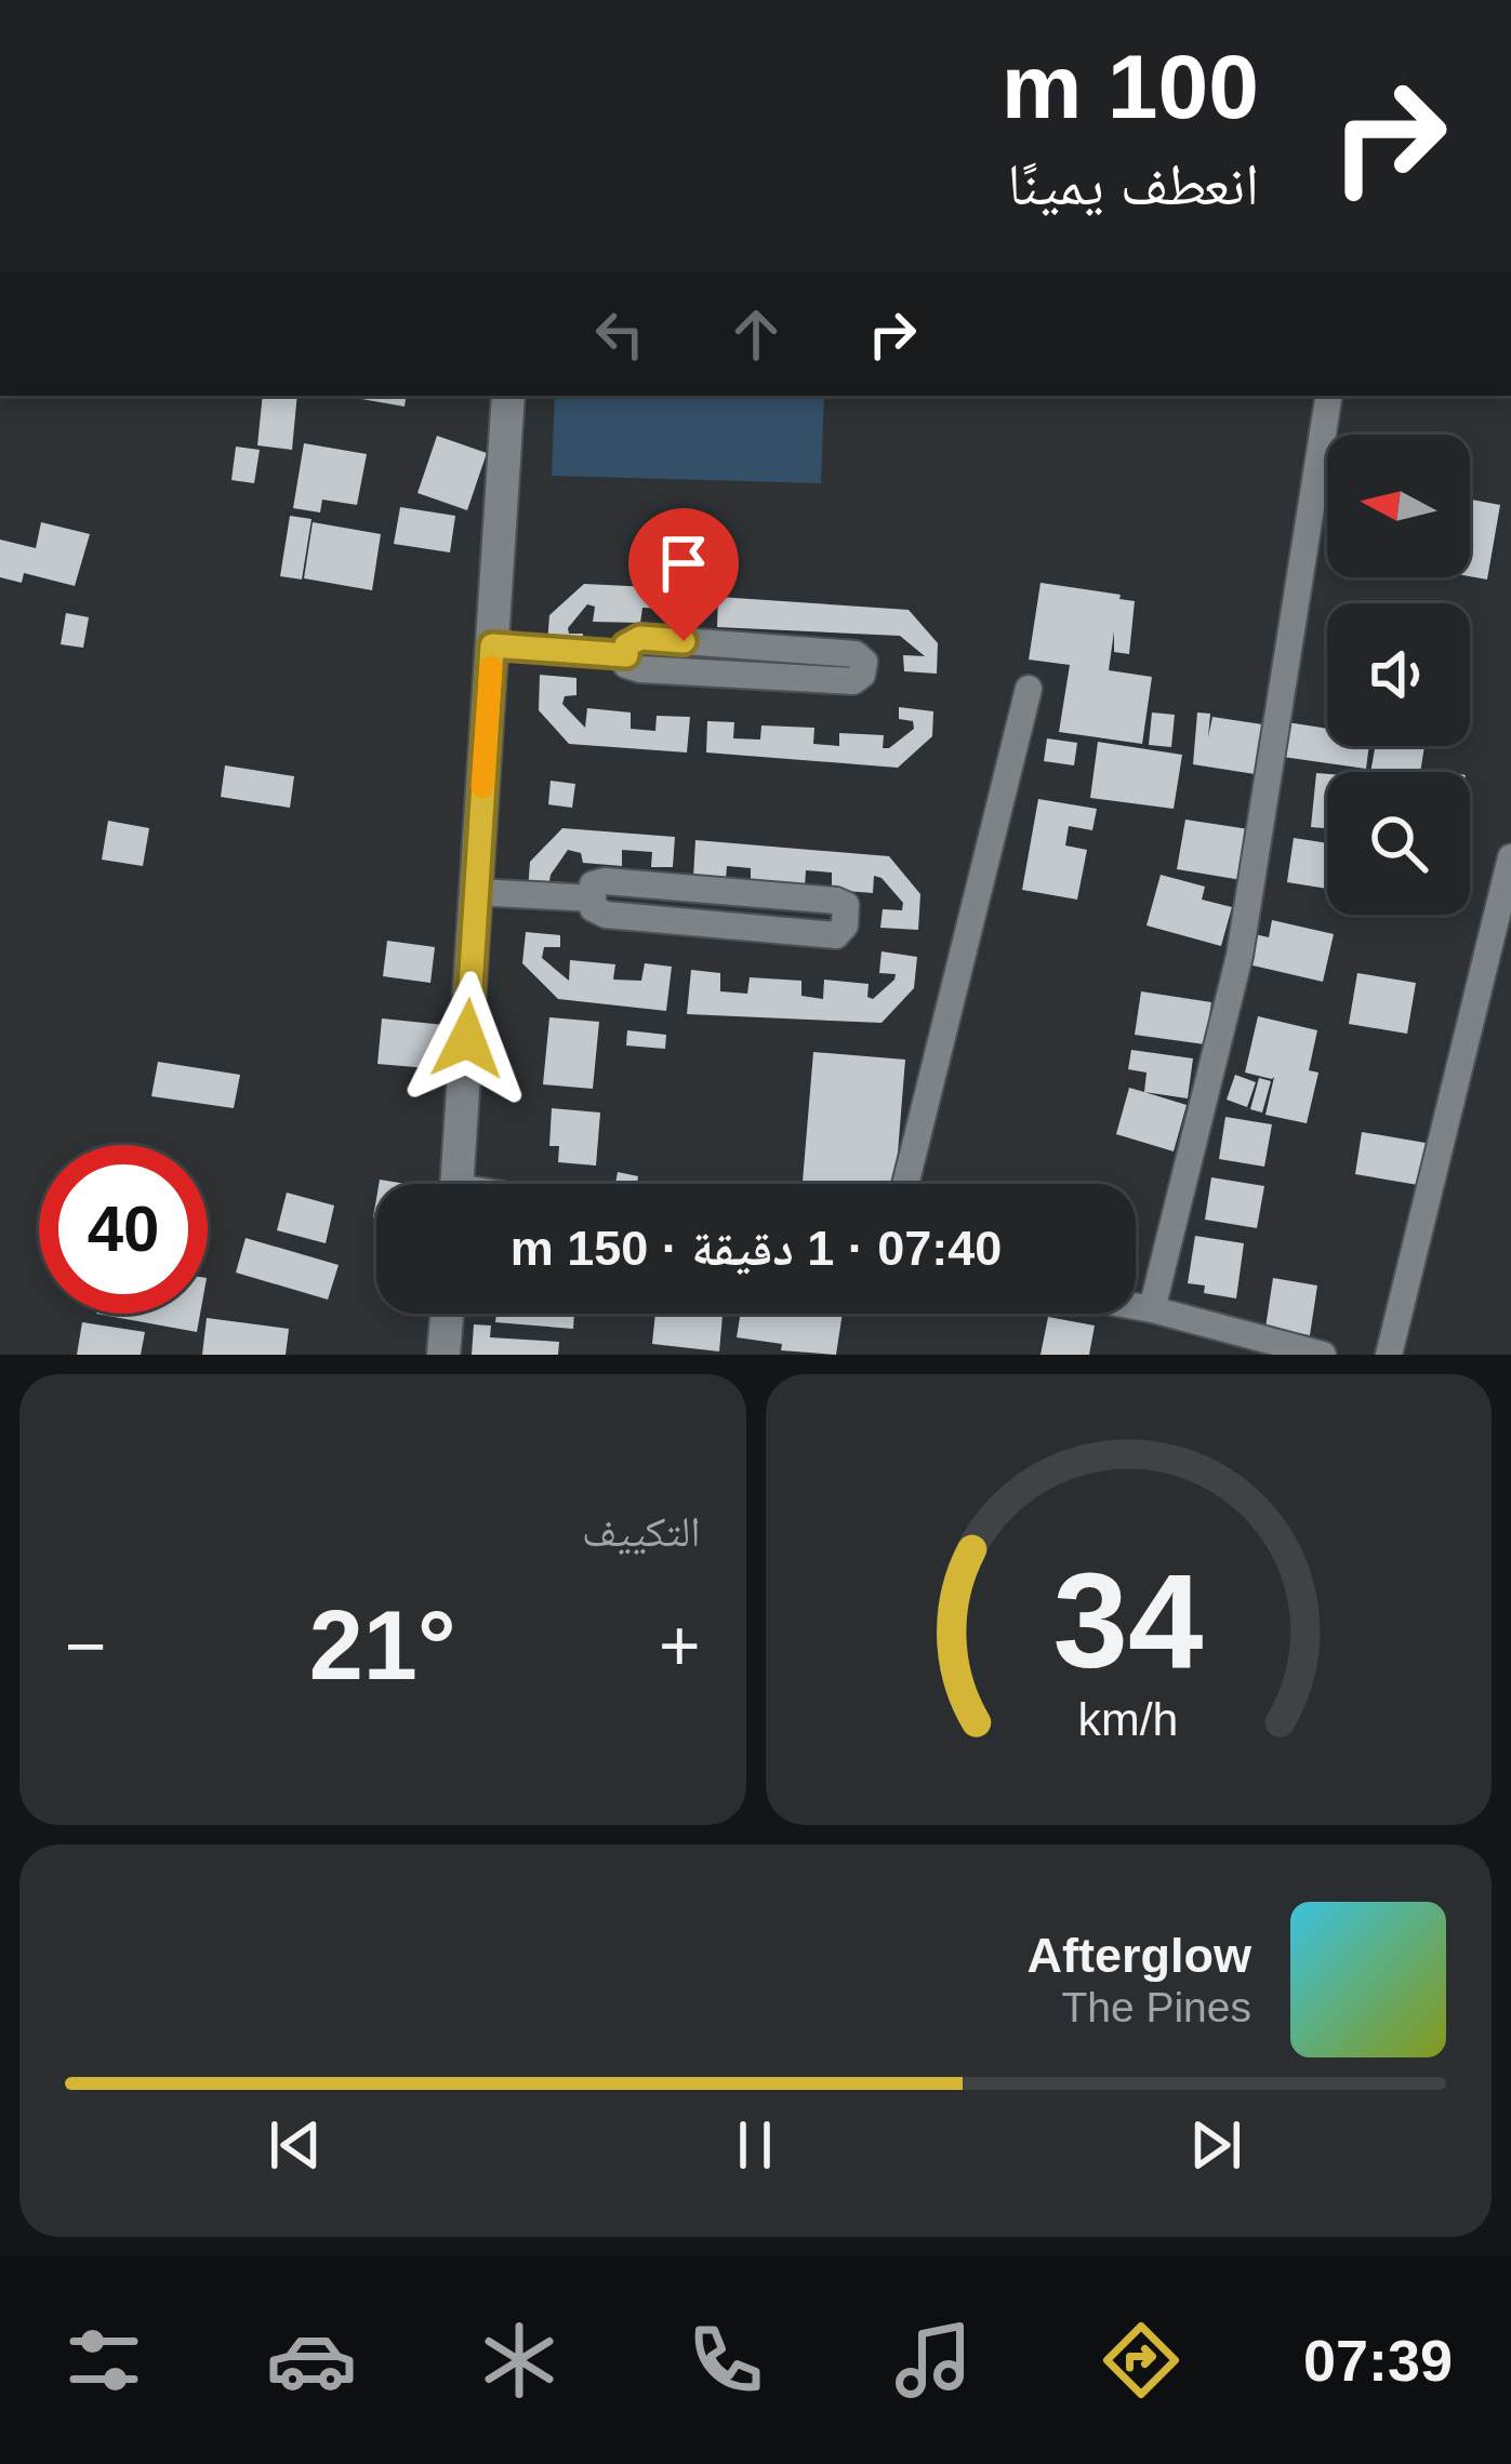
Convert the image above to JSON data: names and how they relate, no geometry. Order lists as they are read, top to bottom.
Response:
{
  "north": "left",
  "page": {
    "turn": ["100 m", "انعطف يمينًا"],
    "limit": "40",
    "trip": "07:40 · 1 دقيقة · 150 m",
    "tile": "التكييف",
    "heat": ["−", "21°", "+"],
    "song": ["Afterglow", "The Pines"],
    "tabs": "07:39",
    "gauge": ["34", "km/h"]
  }
}
